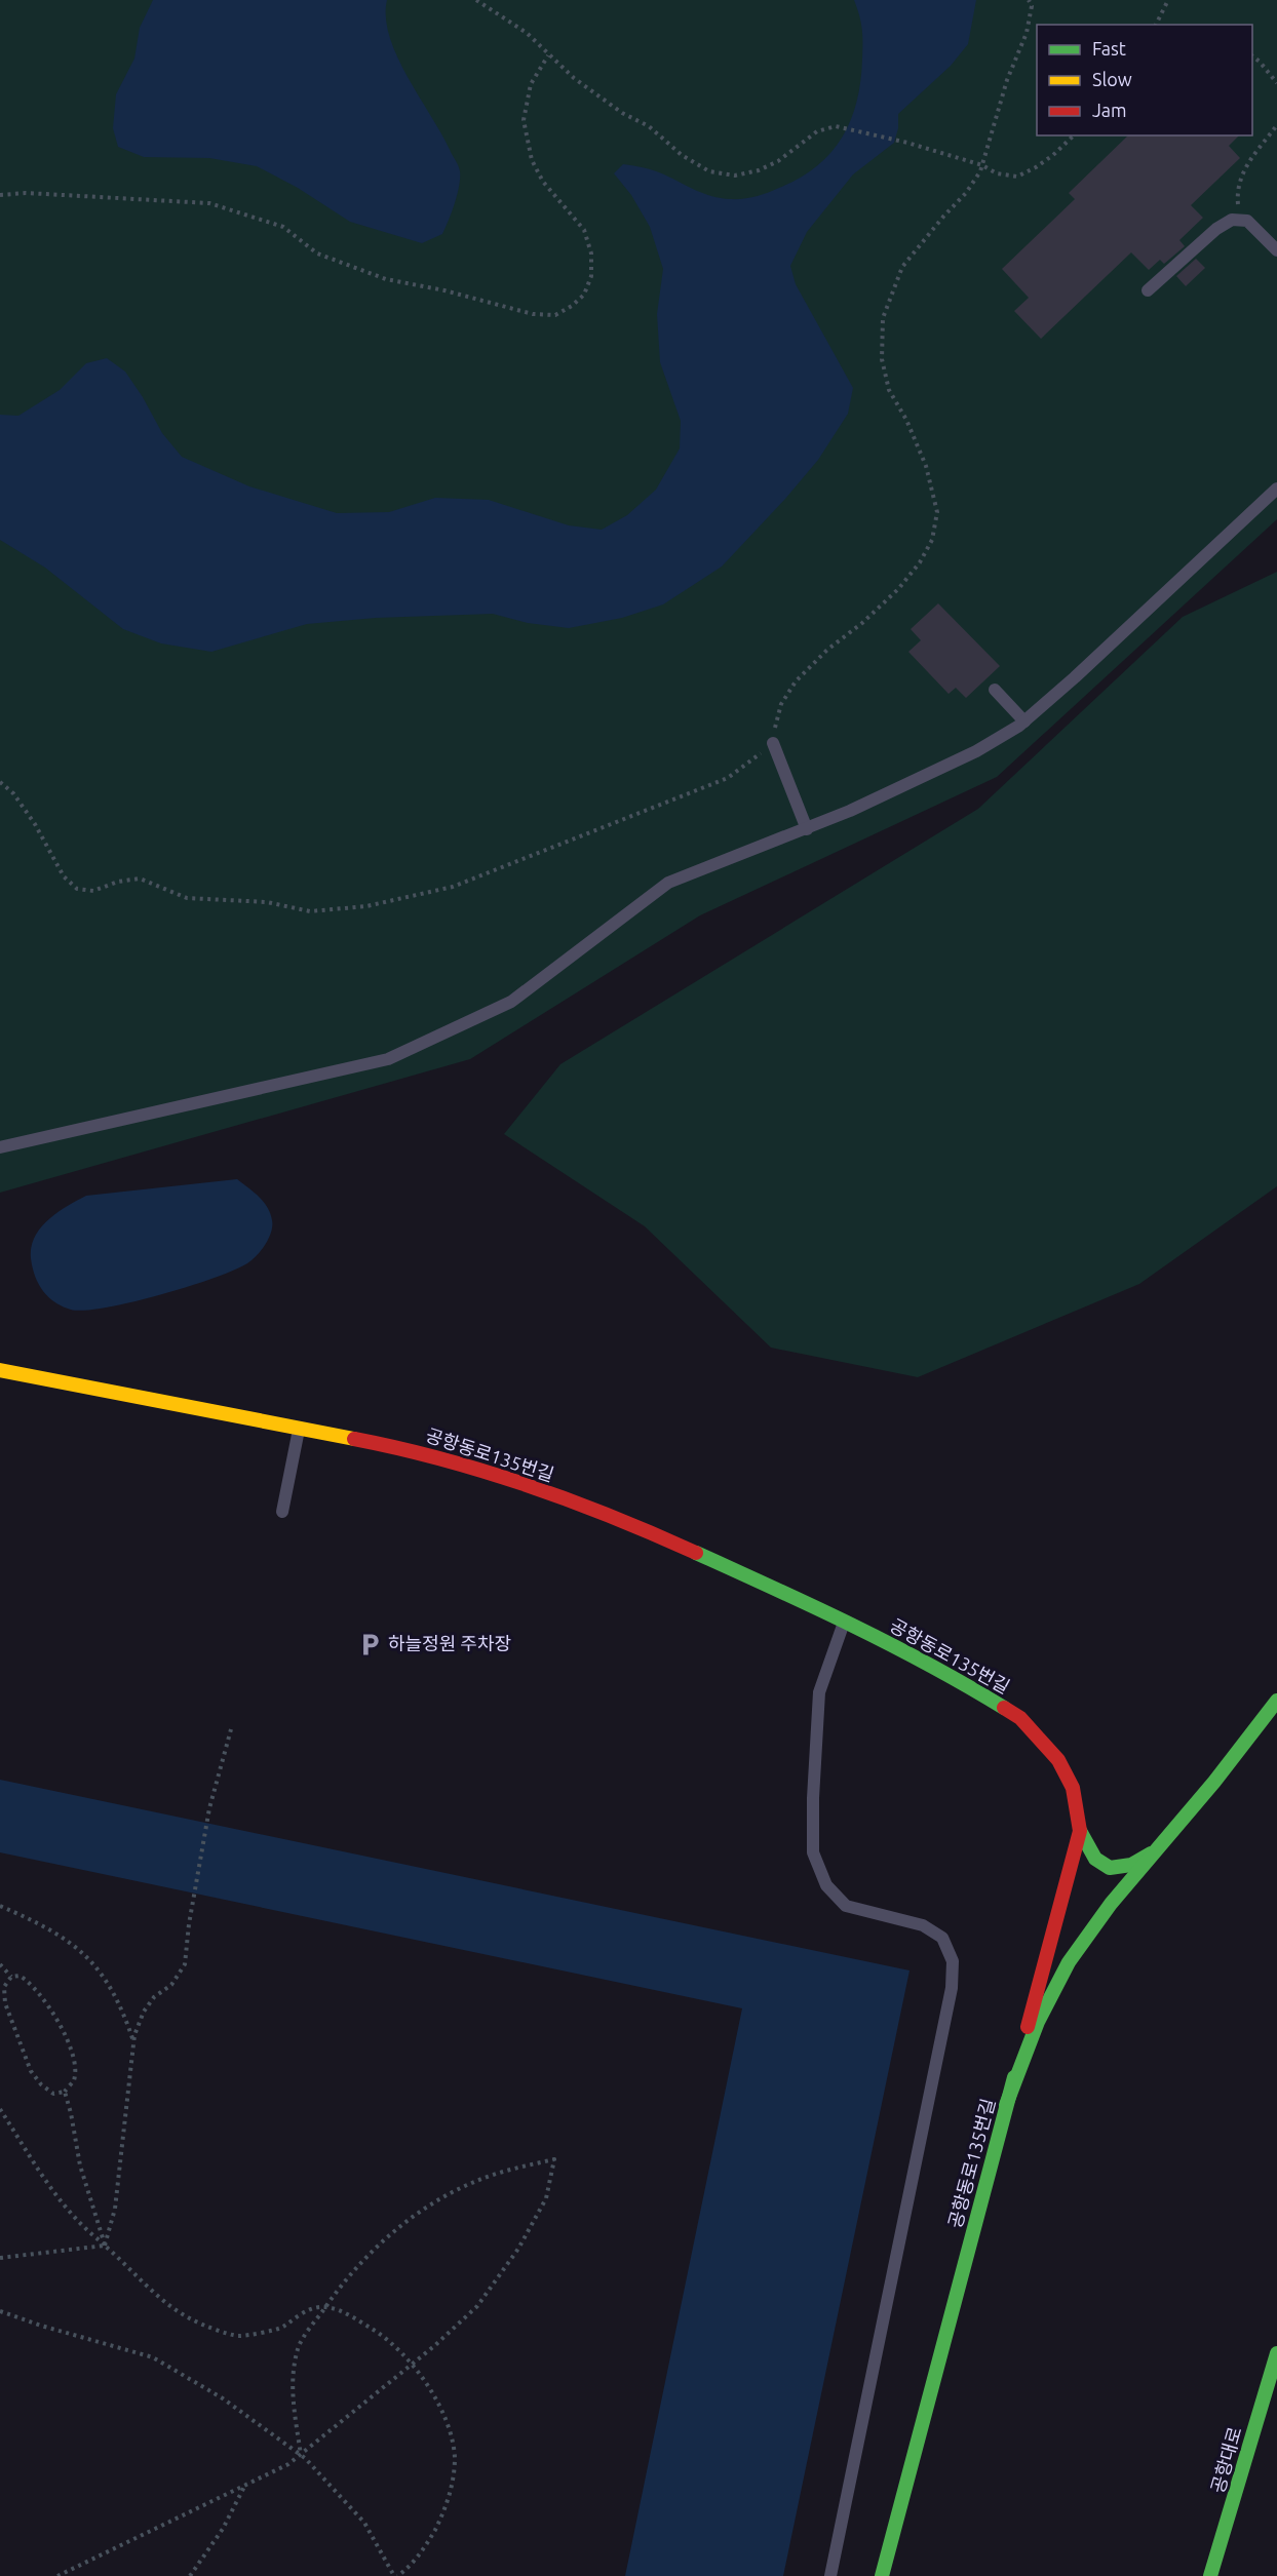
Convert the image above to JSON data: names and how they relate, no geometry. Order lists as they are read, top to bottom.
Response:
{
  "streets": {
    "main road": ["공항동로135번길", "공항대로"]
  },
  "places": {
    "parking": ["하늘정원 주차장"]
  },
  "legend": ["Fast", "Slow", "Jam"]
}
